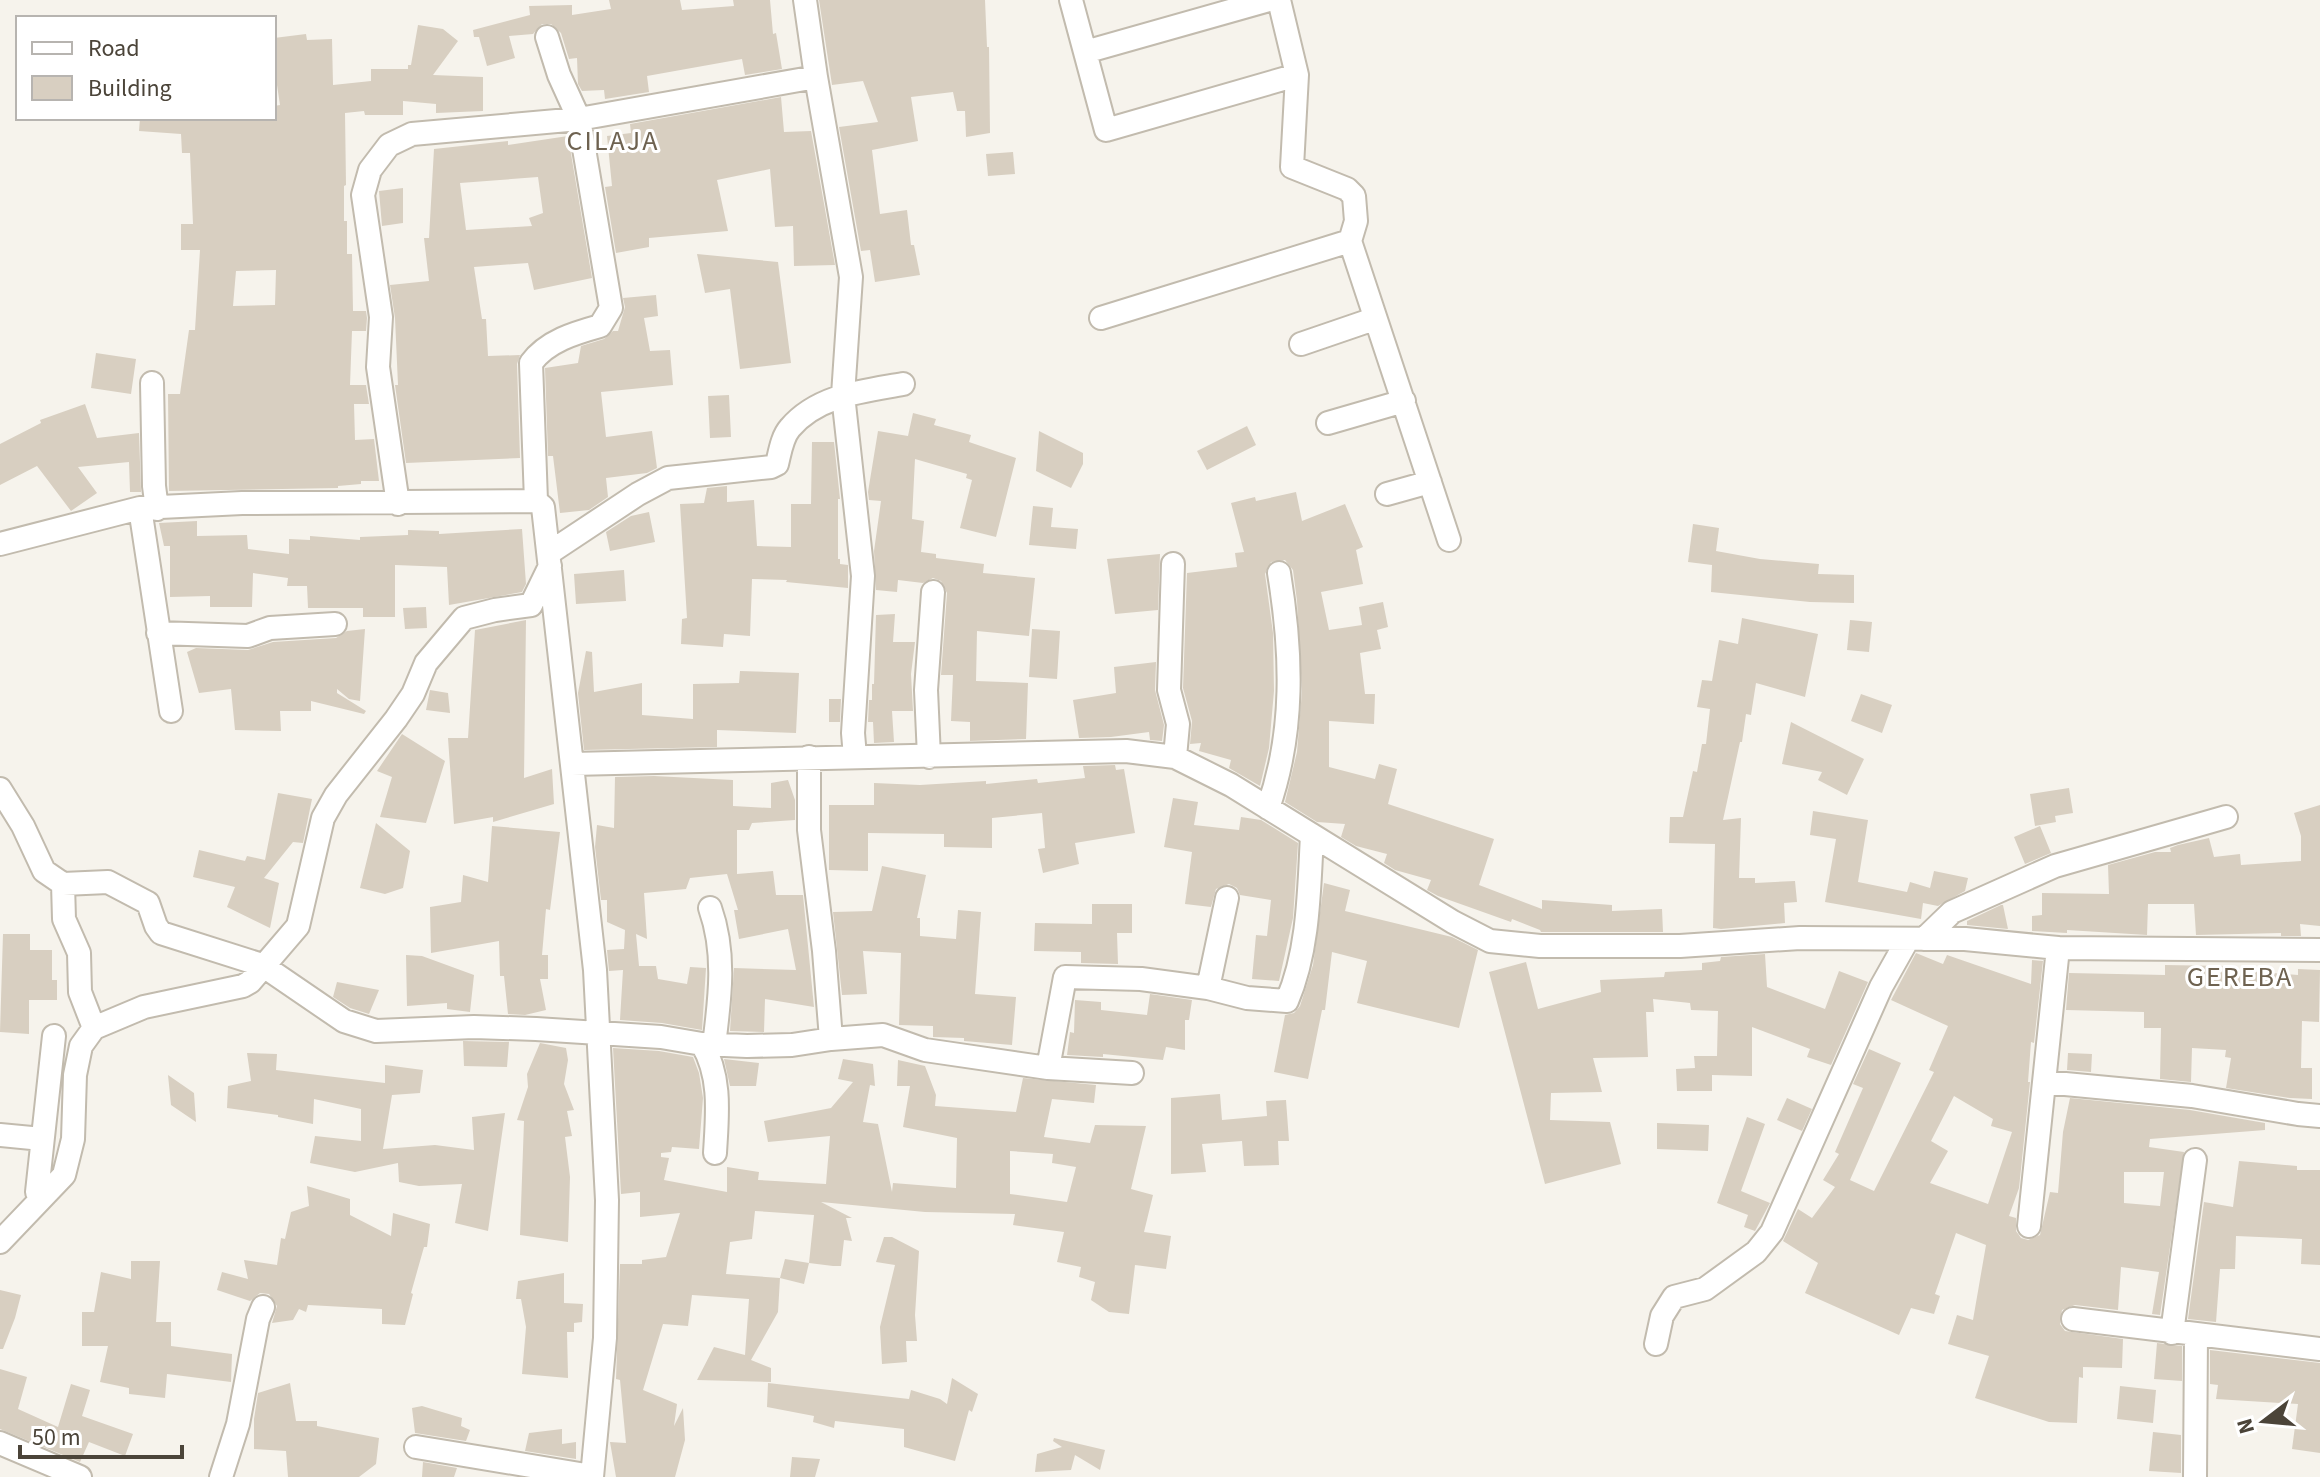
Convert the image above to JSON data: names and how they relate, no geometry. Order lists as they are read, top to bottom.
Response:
{
  "districts": ["CILAJA", "GEREBA"],
  "legend": ["Road", "Building"],
  "scale_bar": "50 m",
  "north": "left"
}
